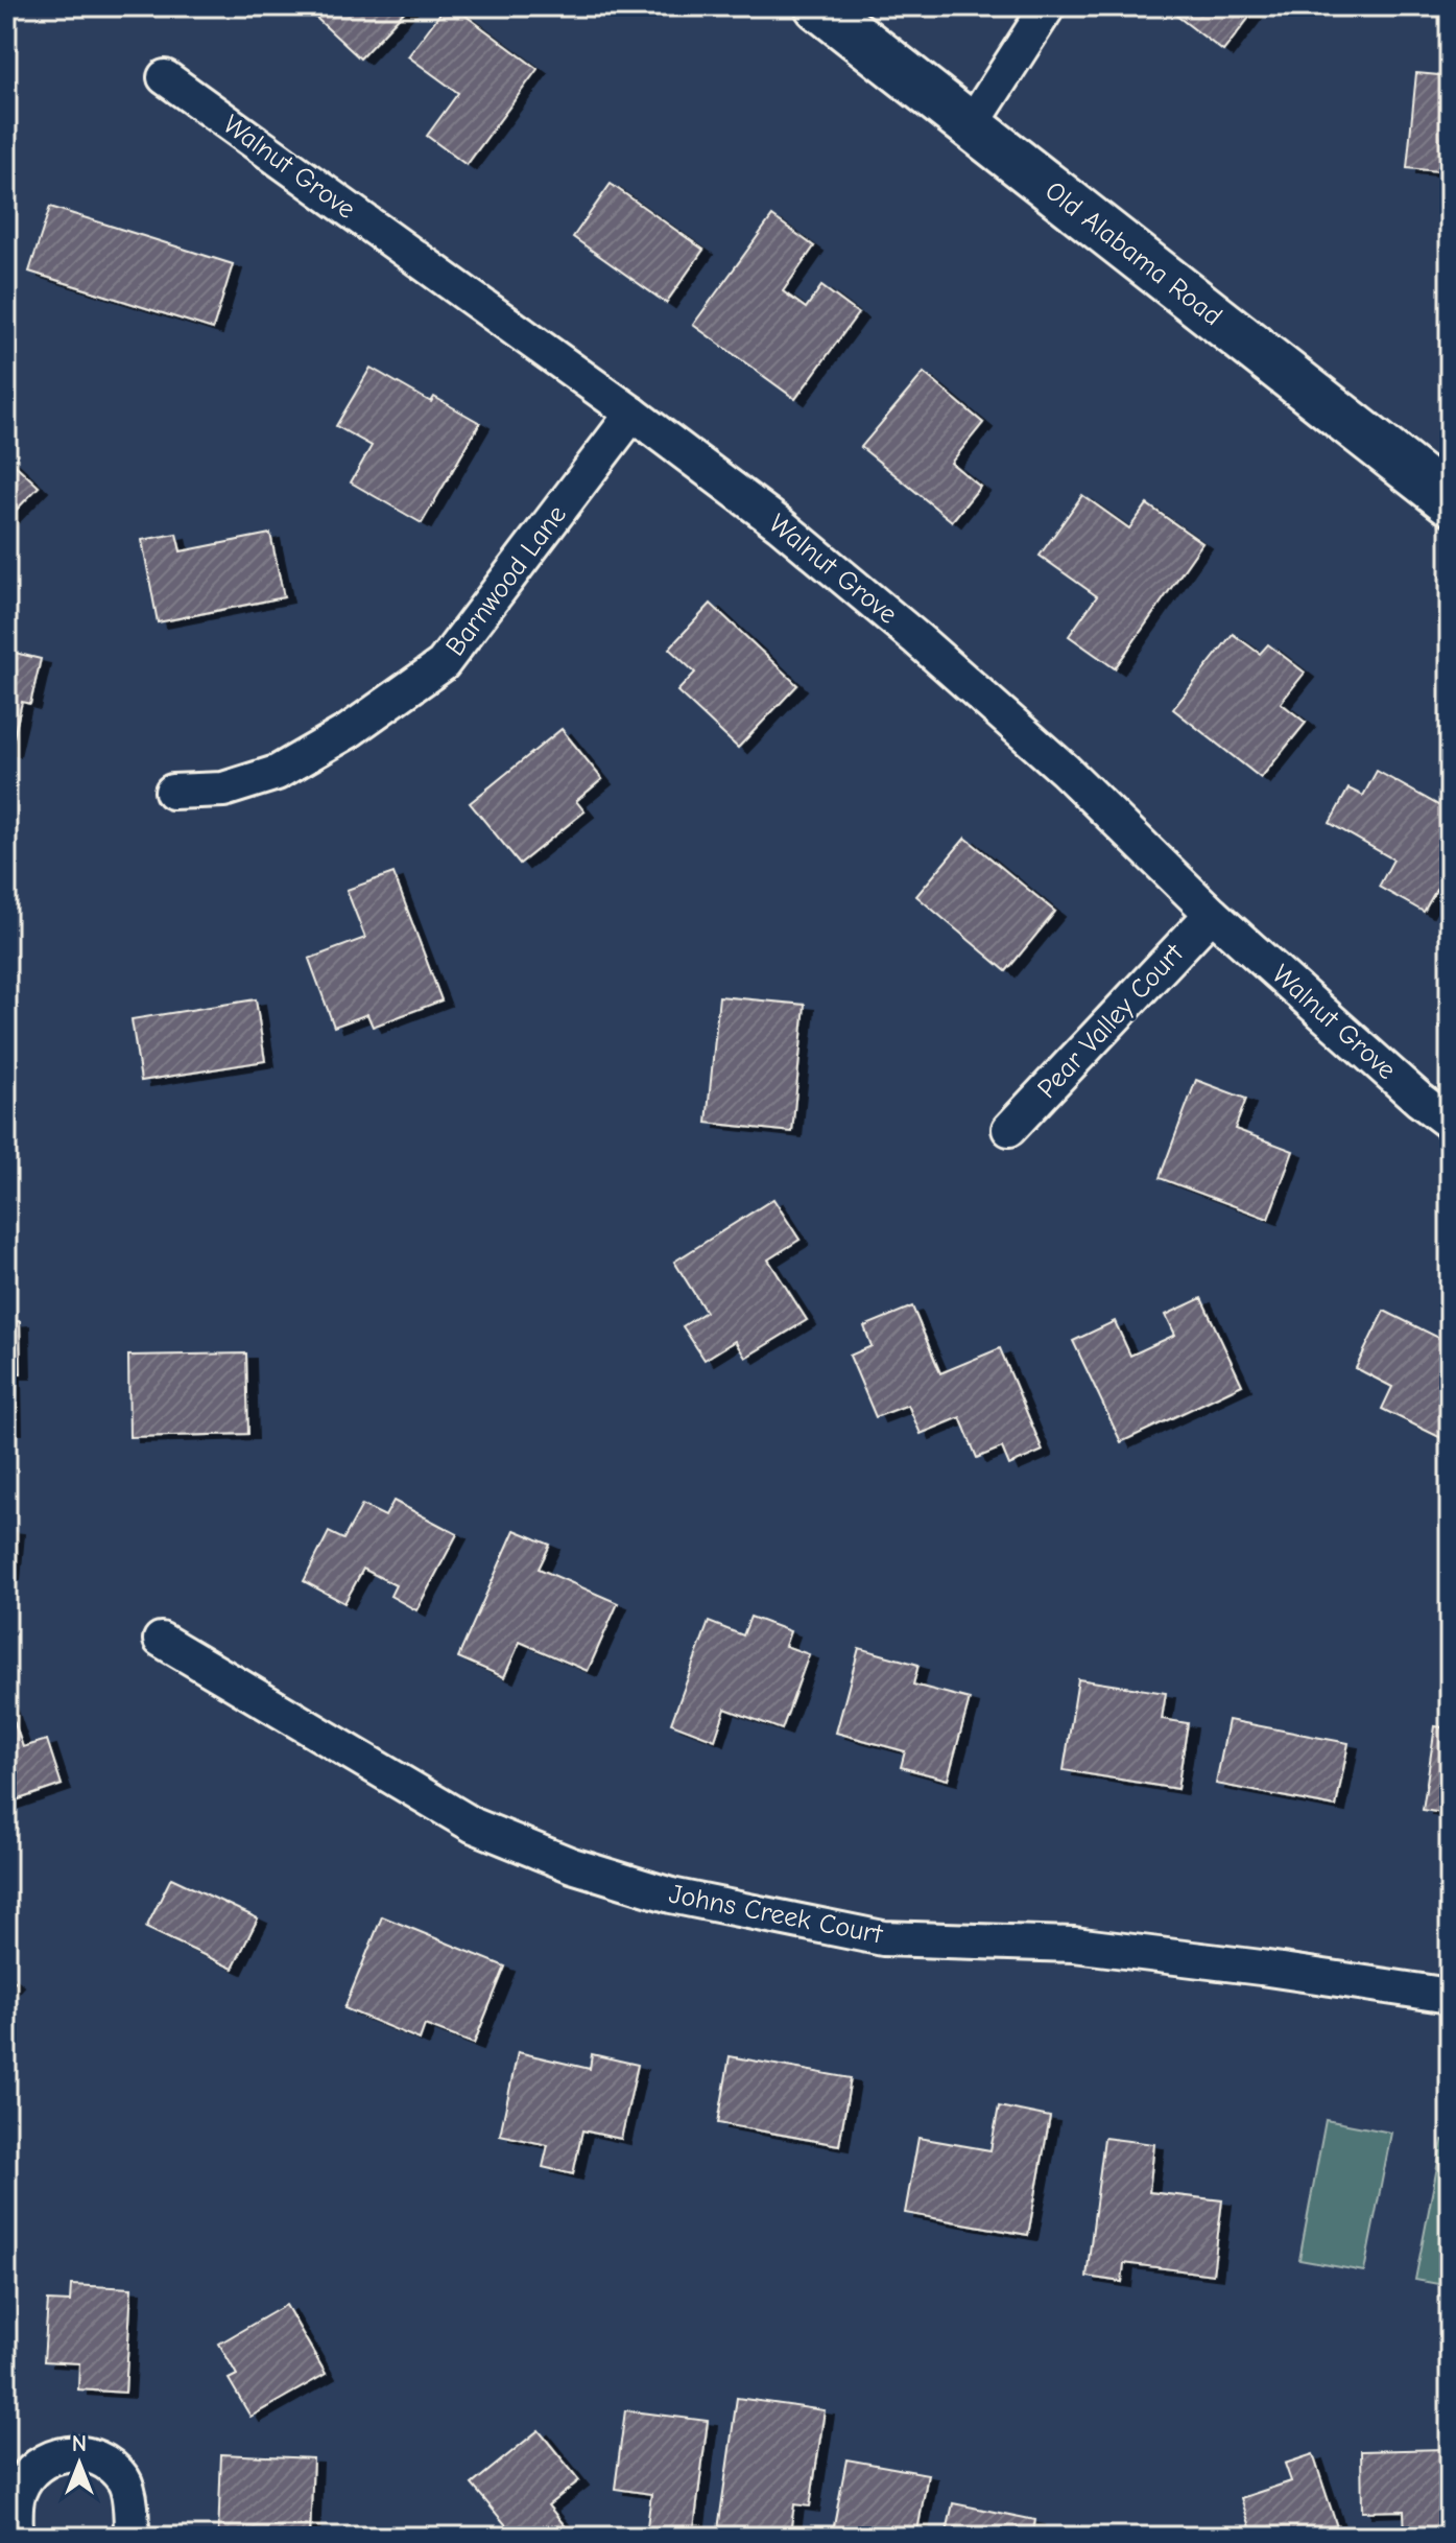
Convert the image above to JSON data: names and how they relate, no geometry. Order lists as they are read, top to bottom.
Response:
{
  "streets": {
    "main road": ["Old Alabama Road"],
    "street": [
      "Walnut Grove",
      "Barnwood Lane",
      "Pear Valley Court",
      "Johns Creek Court"
    ]
  },
  "crossings": [
    ["Walnut Grove", "Barnwood Lane"],
    ["Walnut Grove", "Pear Valley Court"]
  ],
  "north": "top"
}
